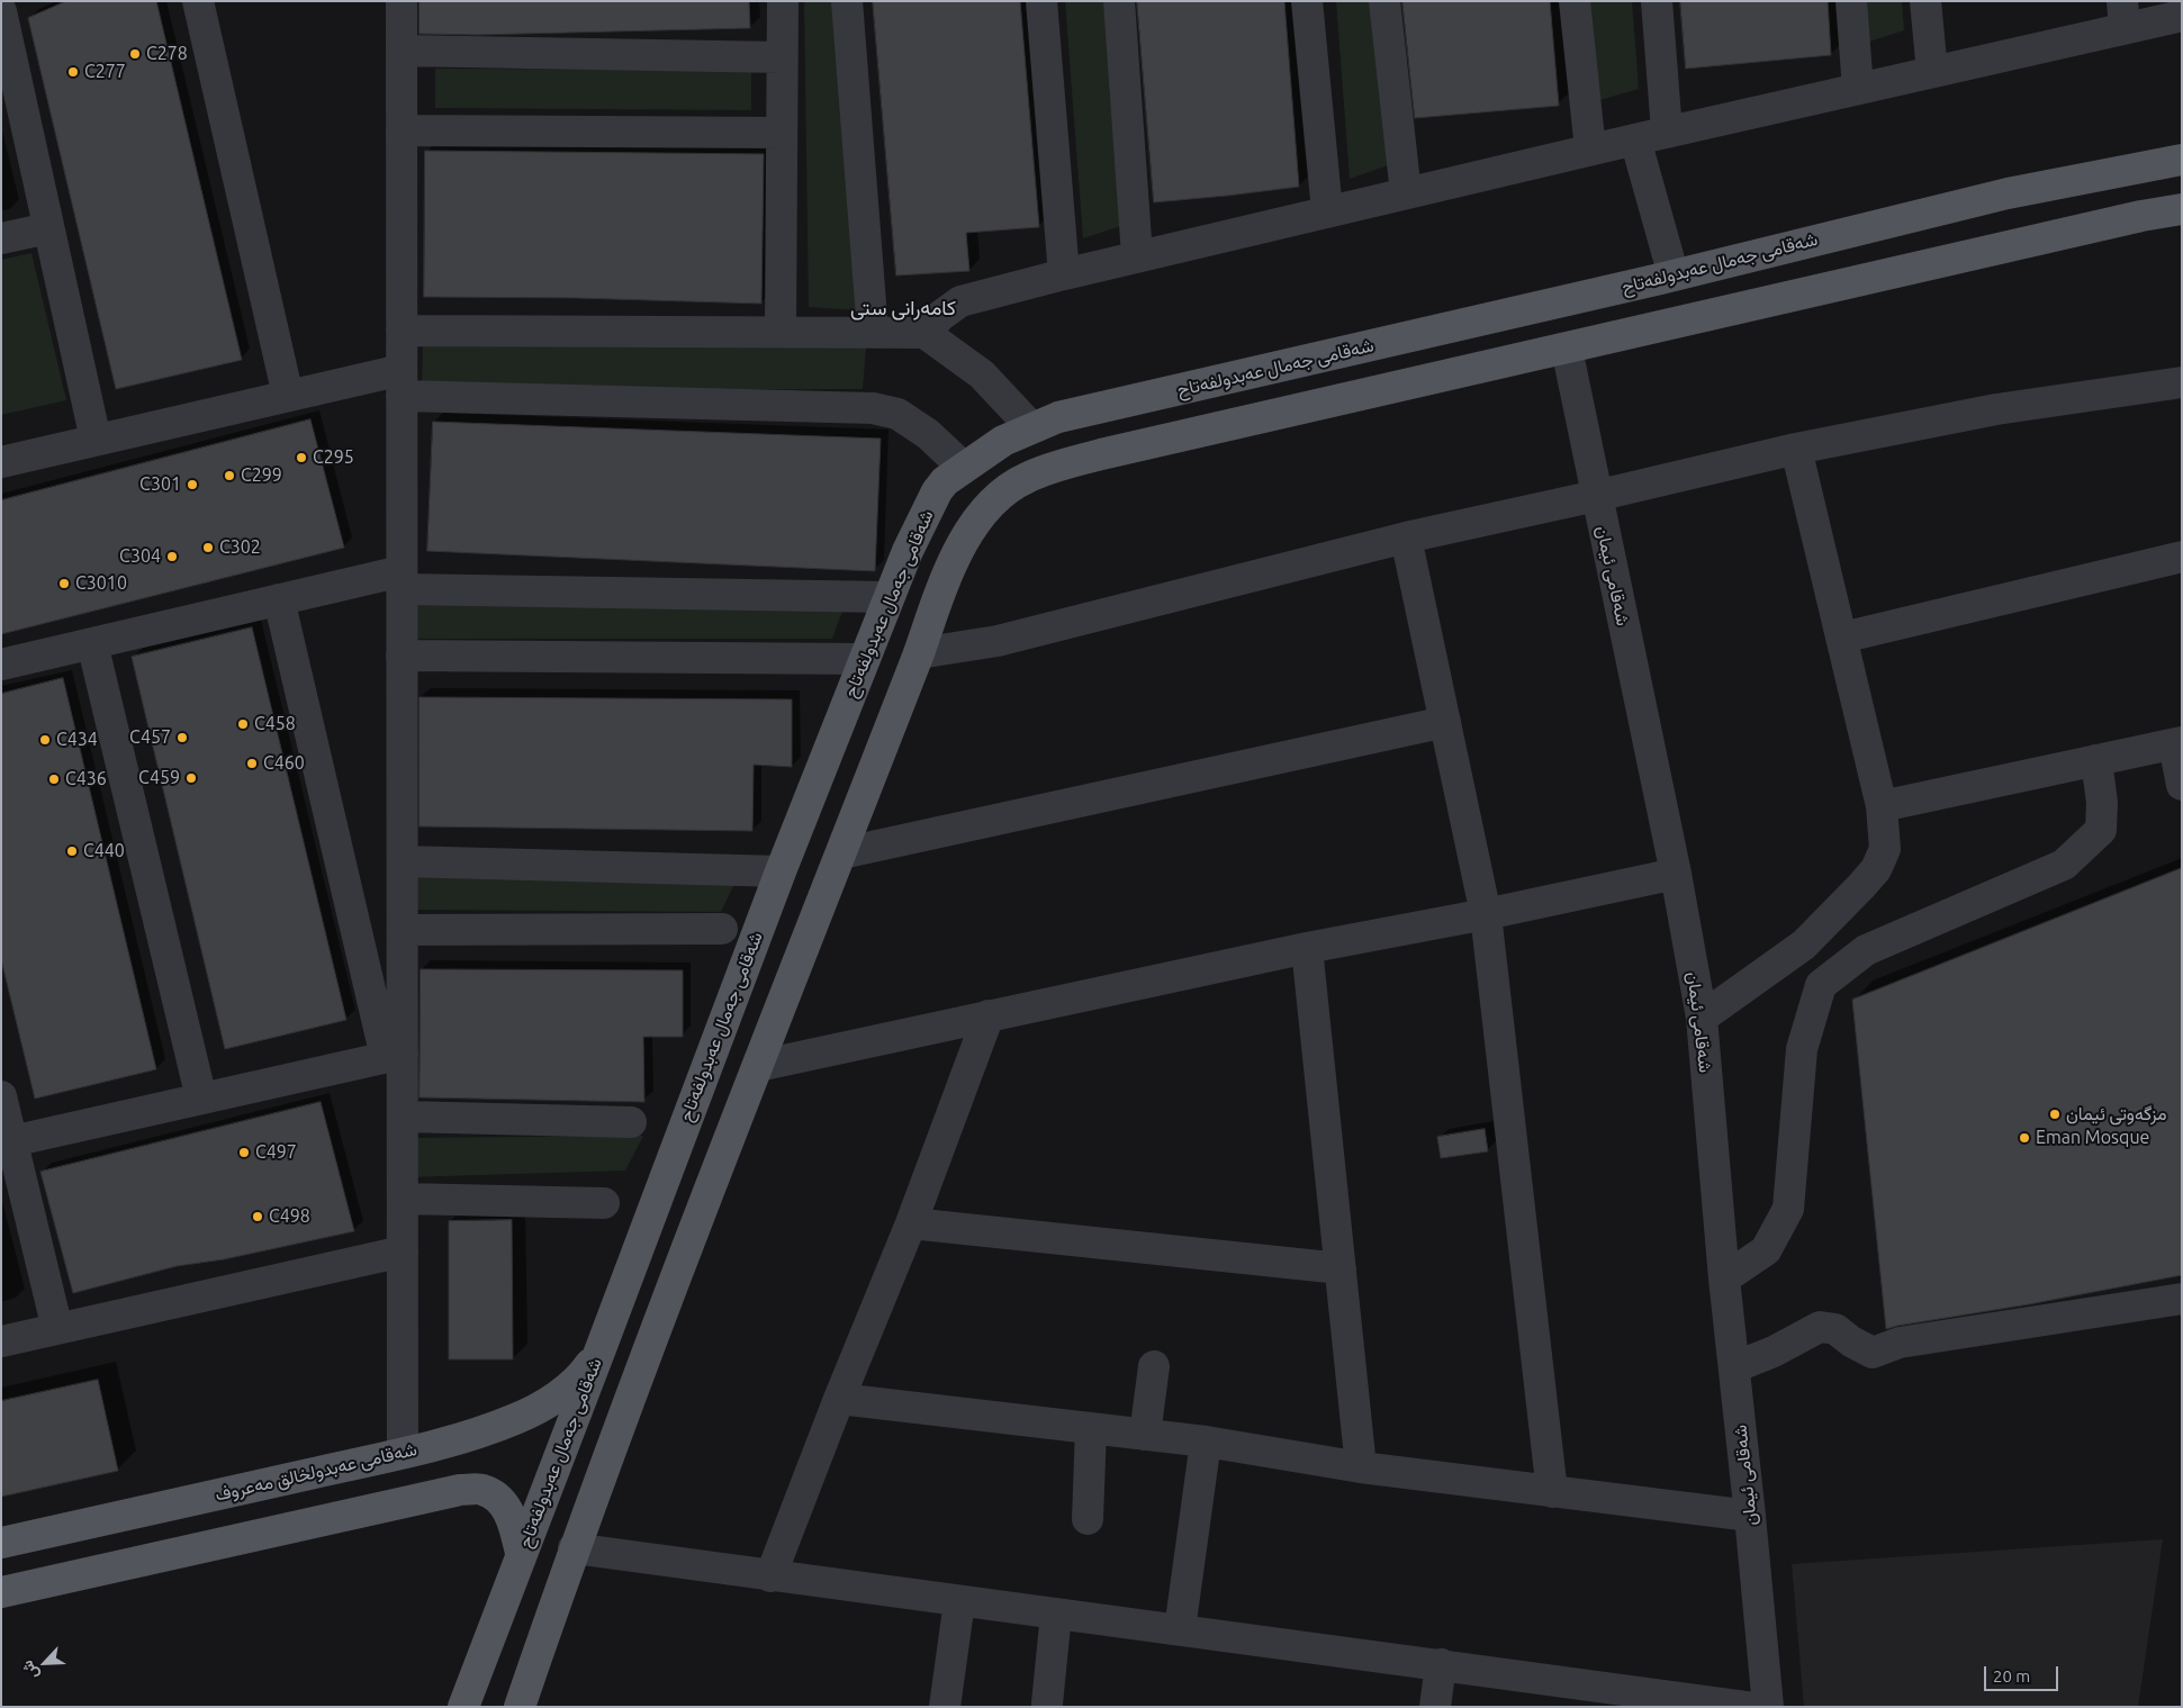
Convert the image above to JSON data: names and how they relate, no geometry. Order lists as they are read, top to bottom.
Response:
{
  "streets": {
    "main road": ["شەقامی جەمال عەبدولفەتاح", "شەقامی عەبدولخالق مەعروف"],
    "street": ["شەقامی ئیمان"]
  },
  "crossings": [
    ["شەقامی جەمال عەبدولفەتاح", "شەقامی عەبدولخالق مەعروف"]
  ],
  "districts": ["كامه‌رانی ستی"],
  "places": [
    "C278",
    "C277",
    "C295",
    "C299",
    "C301",
    "C302",
    "C304",
    "C3010",
    "C458",
    "C457",
    "C434",
    "C460",
    "C459",
    "C436",
    "C440",
    "مزگەوتی ئیمان",
    "Eman Mosque",
    "C497",
    "C498"
  ],
  "scale_bar": "20 m",
  "north": "bottom left"
}
